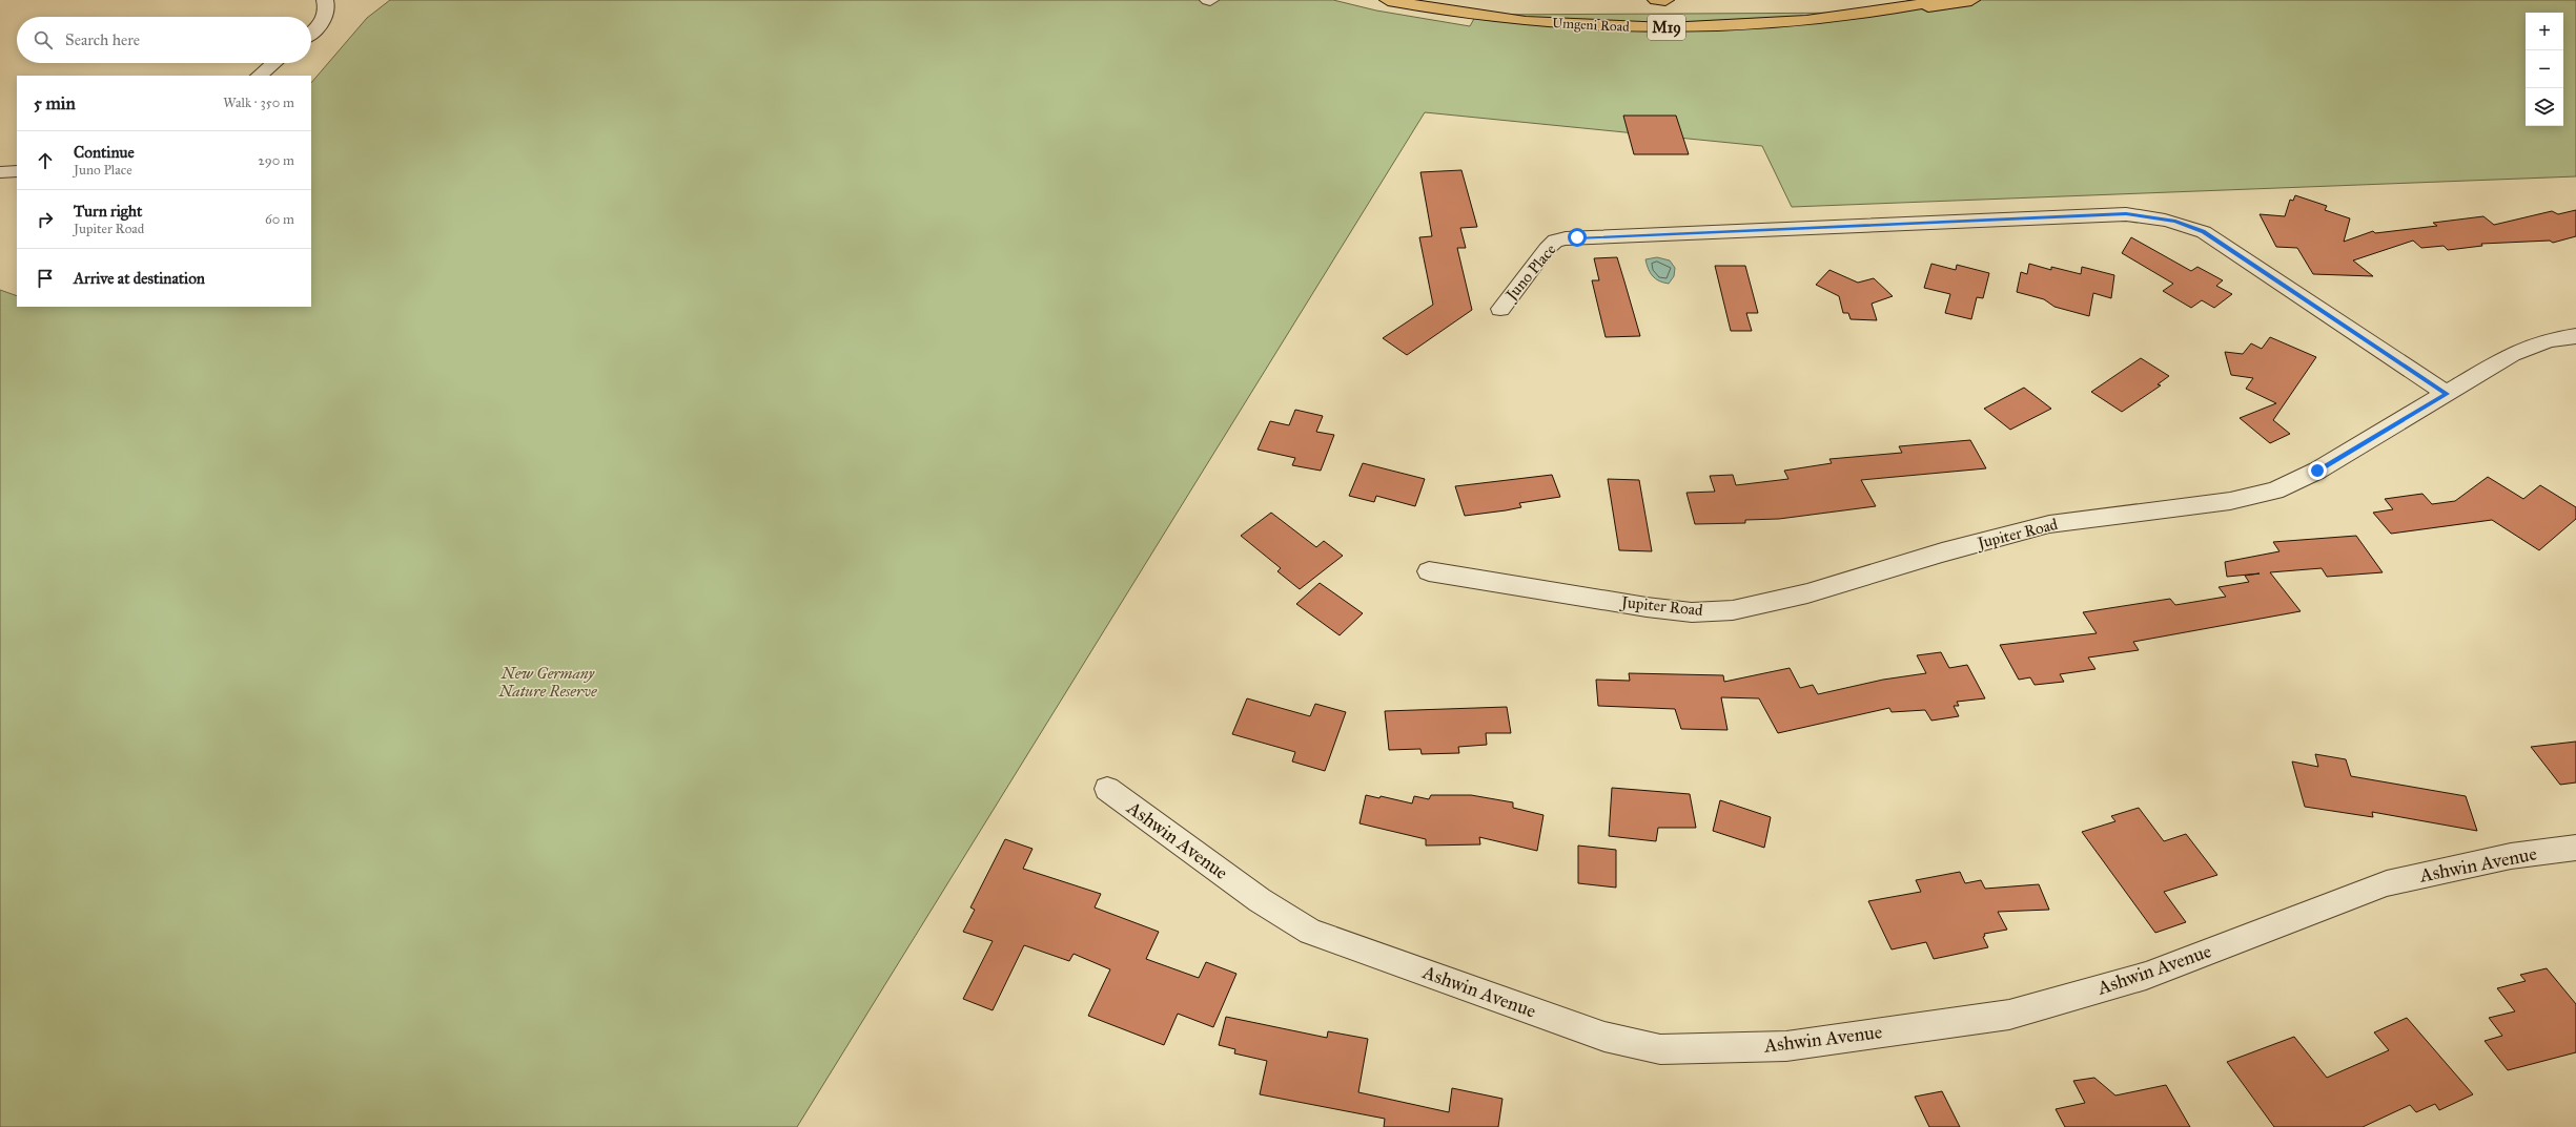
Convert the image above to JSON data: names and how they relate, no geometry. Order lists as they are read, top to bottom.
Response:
{
  "streets": {
    "highway": ["Umgeni Road", "M19"],
    "street": ["Juno Place", "Jupiter Road", "Ashwin Avenue"]
  },
  "crossings": [
    ["Juno Place", "Jupiter Road"]
  ],
  "parks": ["New Germany Nature Reserve"],
  "page": {
    "map_buttons": ["+", "−"],
    "search": "Search here",
    "heading": ["5 min", "Walk · 350 m"],
    "list": [
      ["Continue", "Juno Place", "290 m"],
      ["Turn right", "Jupiter Road", "60 m"],
      "Arrive at destination"
    ]
  }
}
